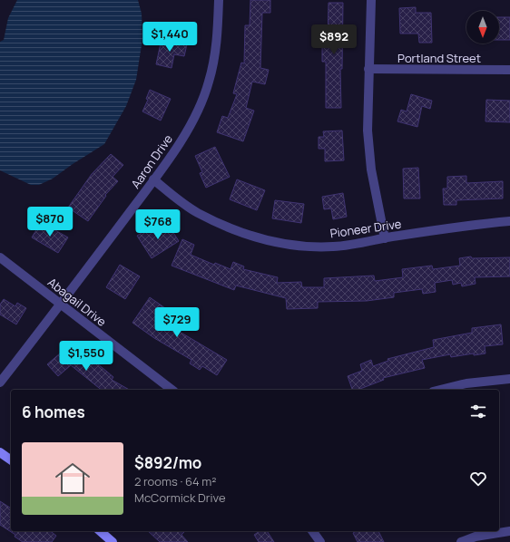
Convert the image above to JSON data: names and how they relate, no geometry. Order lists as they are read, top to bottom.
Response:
{
  "streets": {
    "street": [
      "Portland Street",
      "Aaron Drive",
      "Pioneer Drive",
      "Abagail Drive"
    ]
  },
  "crossings": [
    ["Aaron Drive", "Pioneer Drive"],
    ["Aaron Drive", "Abagail Drive"]
  ],
  "north": "bottom",
  "page": {
    "price": [
      "$1,440",
      "$892",
      "$870",
      "$768",
      "$729",
      "$1,550"
    ],
    "heading": "6 homes",
    "list": [
      {
        "name": "$892/mo",
        "note": "2 rooms · 64 m² · McCormick Drive"
      }
    ]
  }
}
